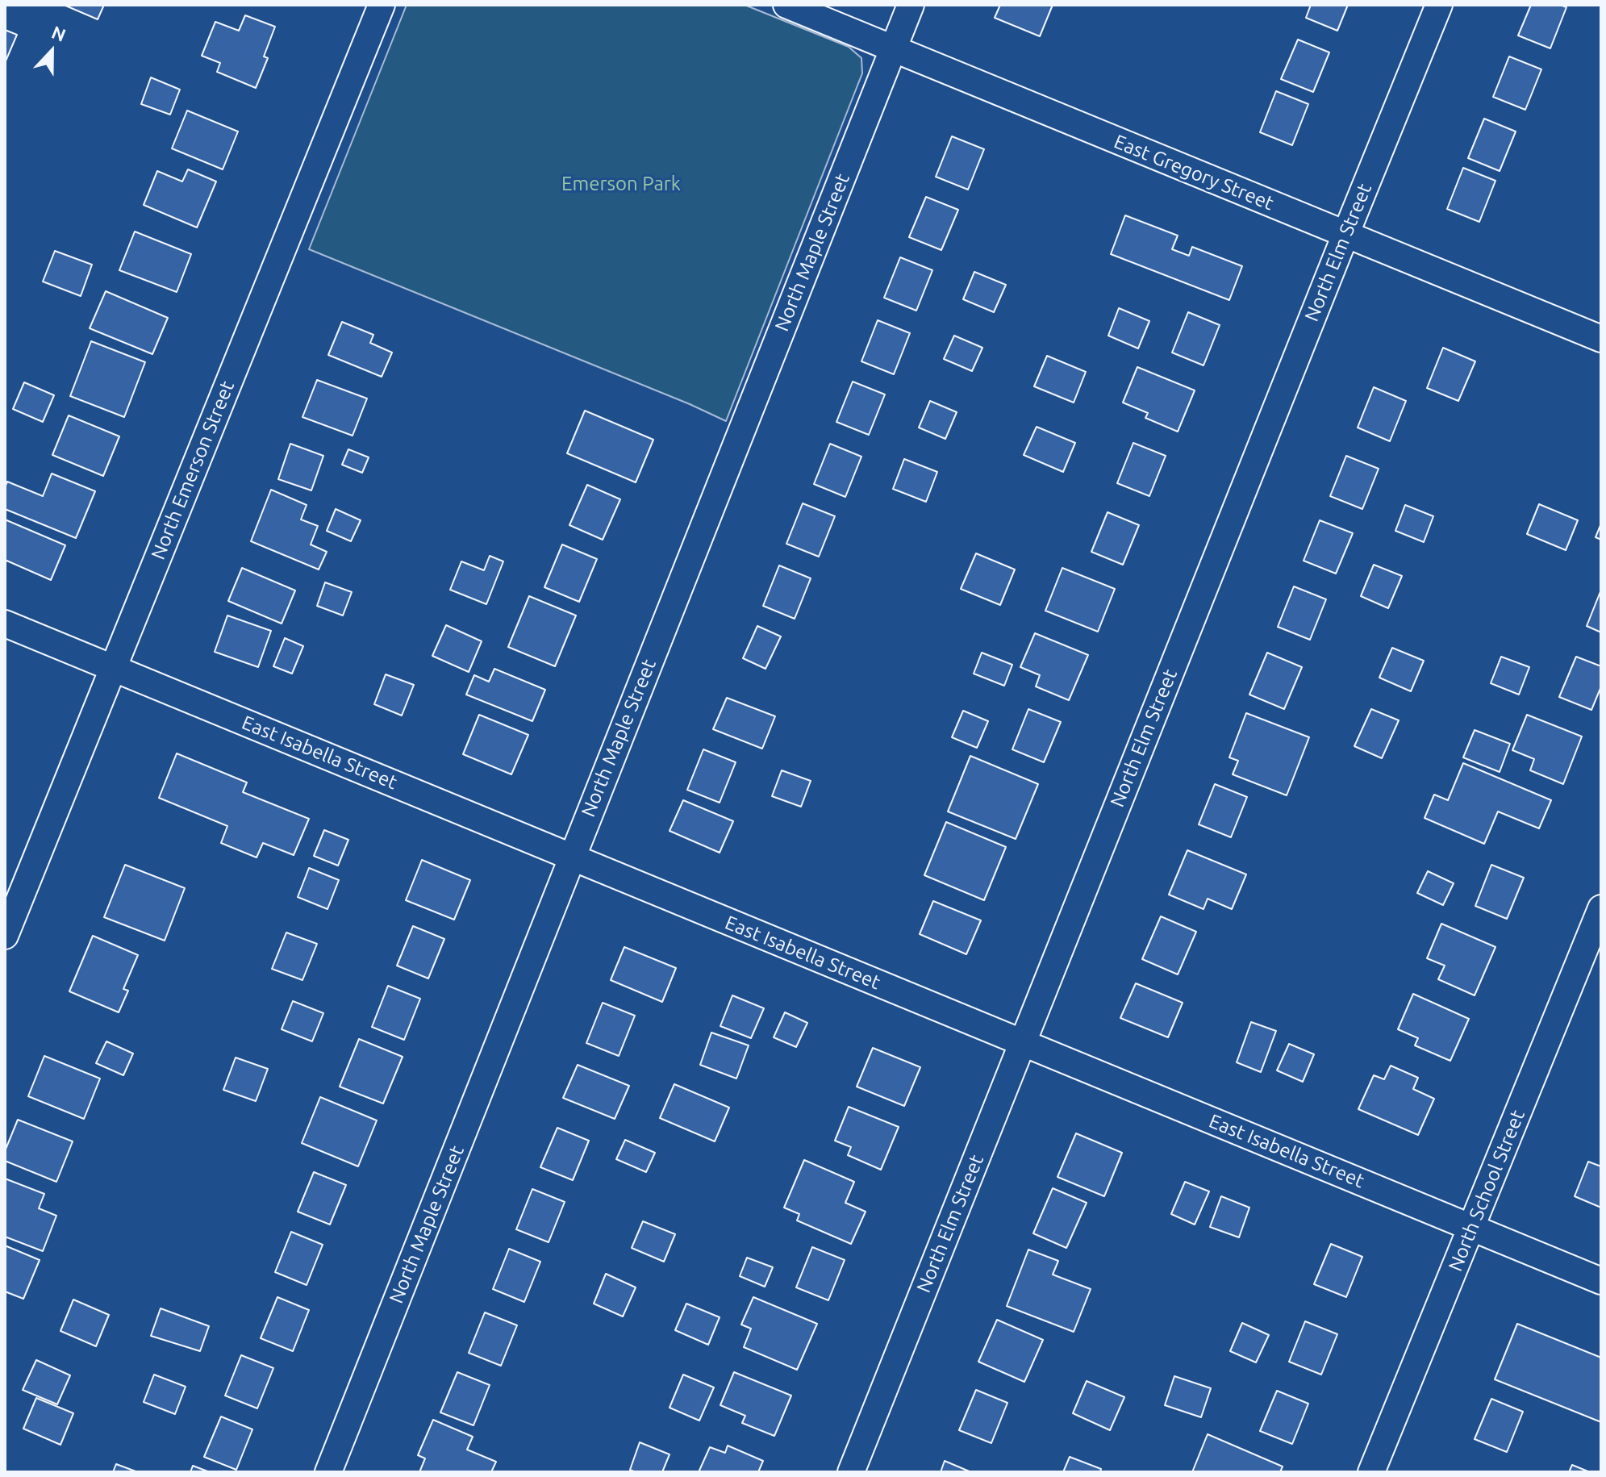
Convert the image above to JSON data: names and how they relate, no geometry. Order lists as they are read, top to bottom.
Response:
{
  "streets": {
    "street": [
      "East Gregory Street",
      "North Maple Street",
      "North Elm Street",
      "North Emerson Street",
      "East Isabella Street",
      "North School Street"
    ]
  },
  "crossings": [
    ["East Gregory Street", "North Maple Street"],
    ["East Gregory Street", "North Elm Street"],
    ["North Maple Street", "East Isabella Street"],
    ["North Elm Street", "East Isabella Street"],
    ["North Emerson Street", "East Isabella Street"],
    ["East Isabella Street", "North School Street"]
  ],
  "parks": ["Emerson Park"],
  "north": "top"
}
